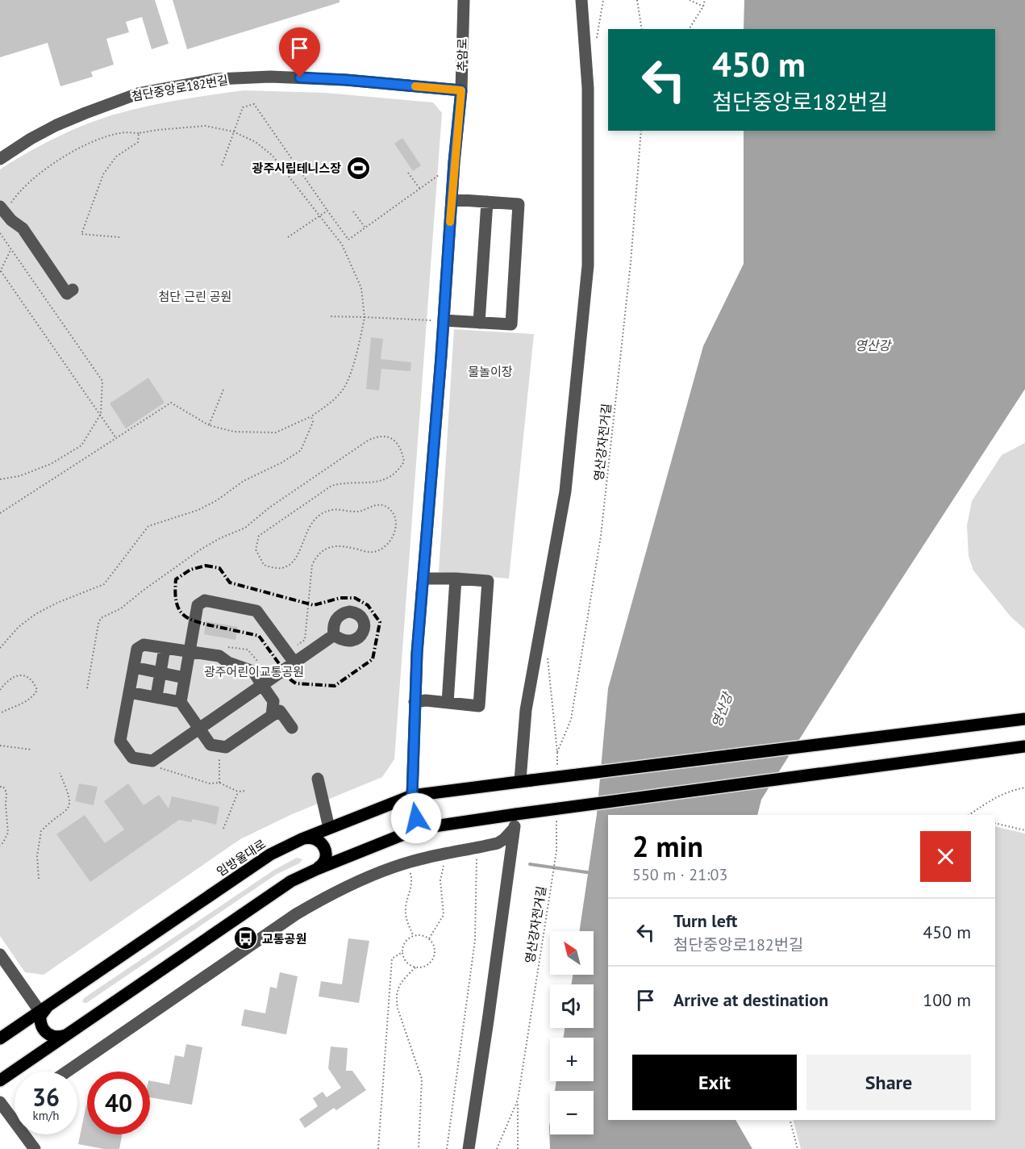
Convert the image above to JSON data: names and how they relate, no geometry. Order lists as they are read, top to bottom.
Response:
{
  "streets": {
    "main road": ["임방울대로"],
    "street": ["추암로", "첨단중앙로182번길"],
    "path": ["영산강자전거길"]
  },
  "crossings": [
    ["추암로", "첨단중앙로182번길"],
    ["추암로", "임방울대로"]
  ],
  "water": ["영산강"],
  "parks": ["첨단 근린 공원", "물놀이장", "광주어린이교통공원"],
  "places": {
    "sports": ["광주시립테니스장"],
    "bus stop": ["교통공원"]
  },
  "north": "top left",
  "page": {
    "turn": ["450 m", "첨단중앙로182번길"],
    "heading": ["2 min", "550 m · 21:03"],
    "list": [
      {
        "name": "Turn left",
        "note": "첨단중앙로182번길",
        "value": "450 m"
      },
      {
        "name": "Arrive at destination",
        "value": "100 m"
      }
    ],
    "map_buttons": ["+", "−"],
    "buttons": ["Exit", "Share"],
    "speed": "36 km/h",
    "limit": "40"
  }
}
